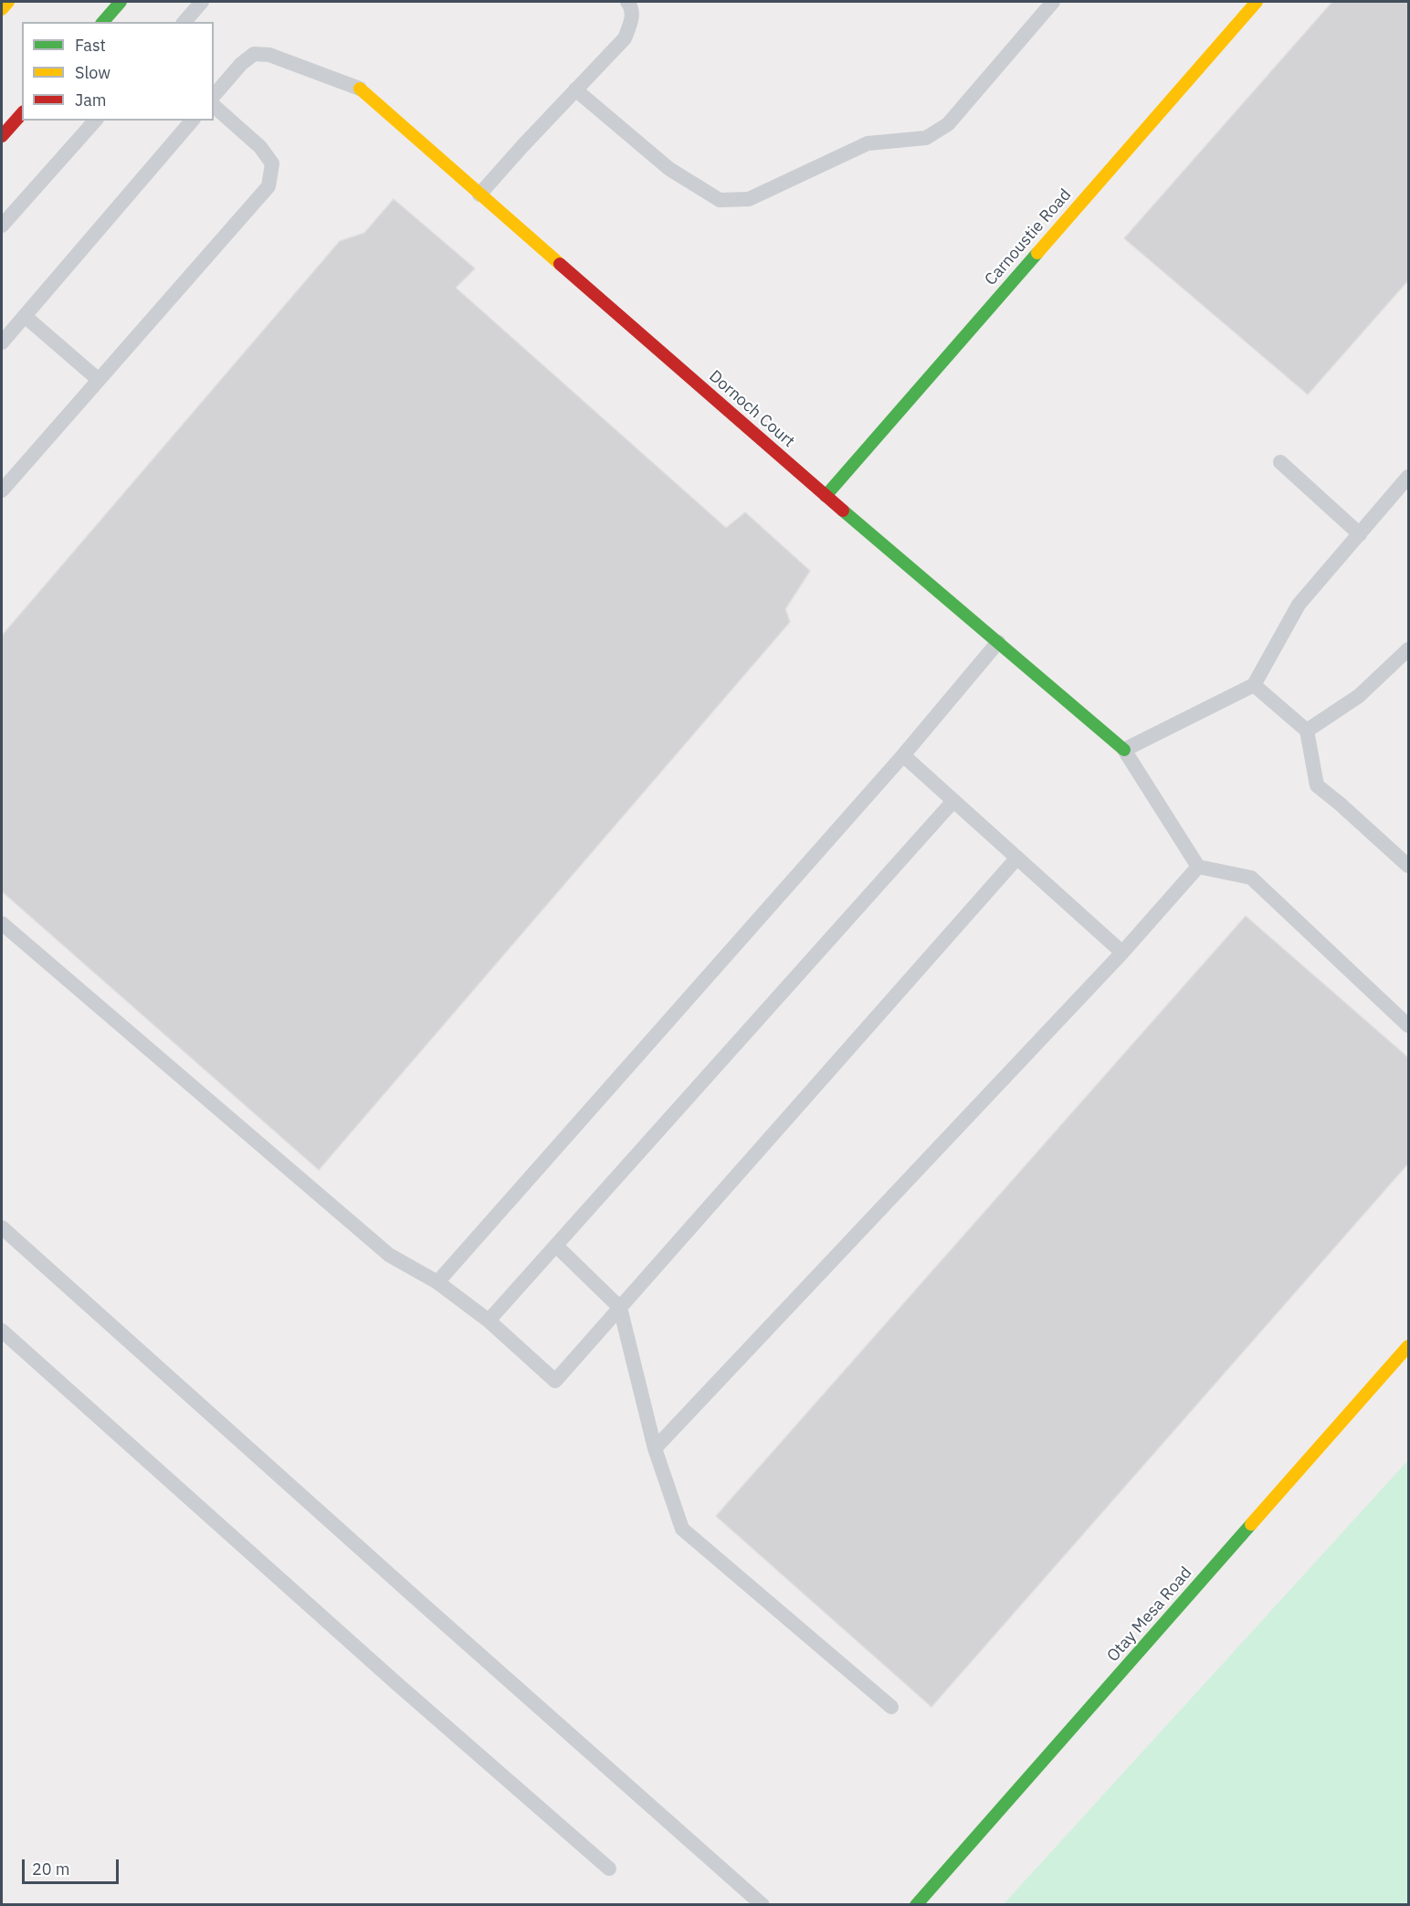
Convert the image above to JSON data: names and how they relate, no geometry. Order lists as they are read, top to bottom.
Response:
{
  "streets": {
    "main road": ["Carnoustie Road", "Dornoch Court", "Otay Mesa Road"]
  },
  "crossings": [
    ["Carnoustie Road", "Dornoch Court"]
  ],
  "legend": ["Fast", "Slow", "Jam"],
  "scale_bar": "20 m"
}
